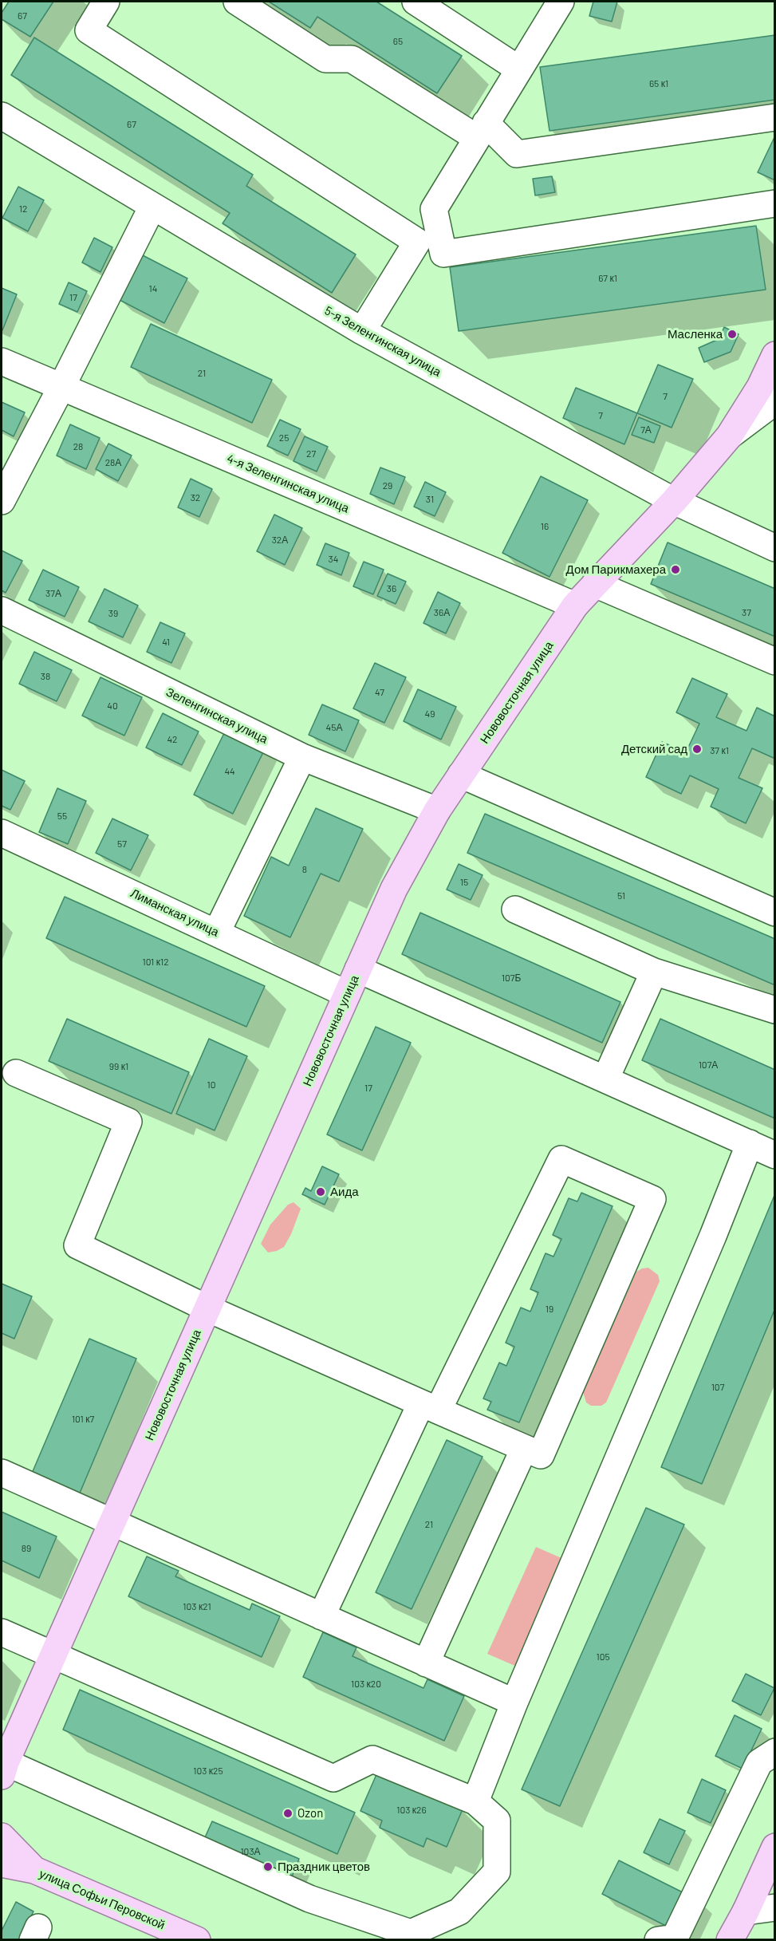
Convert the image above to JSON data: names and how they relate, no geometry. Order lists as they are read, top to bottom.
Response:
{
  "streets": {
    "main road": ["Нововосточная улица", "улица Софьи Перовской"],
    "street": [
      "5-я Зеленгинская улица",
      "4-я Зеленгинская улица",
      "Зеленгинская улица",
      "Лиманская улица"
    ]
  },
  "crossings": [
    ["5-я Зеленгинская улица", "Нововосточная улица"],
    ["4-я Зеленгинская улица", "Нововосточная улица"],
    ["Нововосточная улица", "Зеленгинская улица"],
    ["Нововосточная улица", "Лиманская улица"]
  ],
  "places": [
    "Масленка",
    "Дом Парикмахера",
    "Детский сад",
    "Аида",
    "Ozon",
    "Праздник цветов"
  ],
  "house_numbers": [
    "67",
    "65",
    "65 к1",
    "67",
    "12",
    "67 к1",
    "14",
    "17",
    "21",
    "7",
    "7",
    "7А",
    "25",
    "28",
    "27",
    "28А",
    "29",
    "32",
    "31",
    "16",
    "32А",
    "34",
    "36",
    "37А",
    "36А",
    "37",
    "39",
    "41",
    "38",
    "47",
    "40",
    "49",
    "45А",
    "42",
    "37 к1",
    "44",
    "55",
    "57",
    "8",
    "15",
    "51",
    "101 к12",
    "107Б",
    "107А",
    "99 к1",
    "10",
    "17",
    "19",
    "107",
    "101 к7",
    "21",
    "89",
    "103 к21",
    "105",
    "103 к20",
    "103 к25",
    "103 к26",
    "103А"
  ]
}
